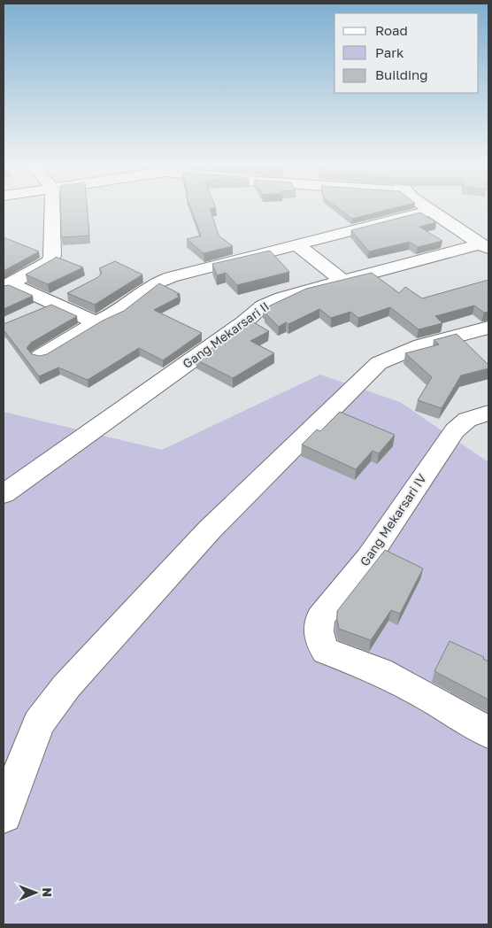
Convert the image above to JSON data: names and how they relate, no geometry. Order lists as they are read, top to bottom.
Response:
{
  "streets": {
    "street": ["Gang Mekarsari II", "Gang Mekarsari IV"]
  },
  "legend": ["Road", "Park", "Building"],
  "north": "right"
}
